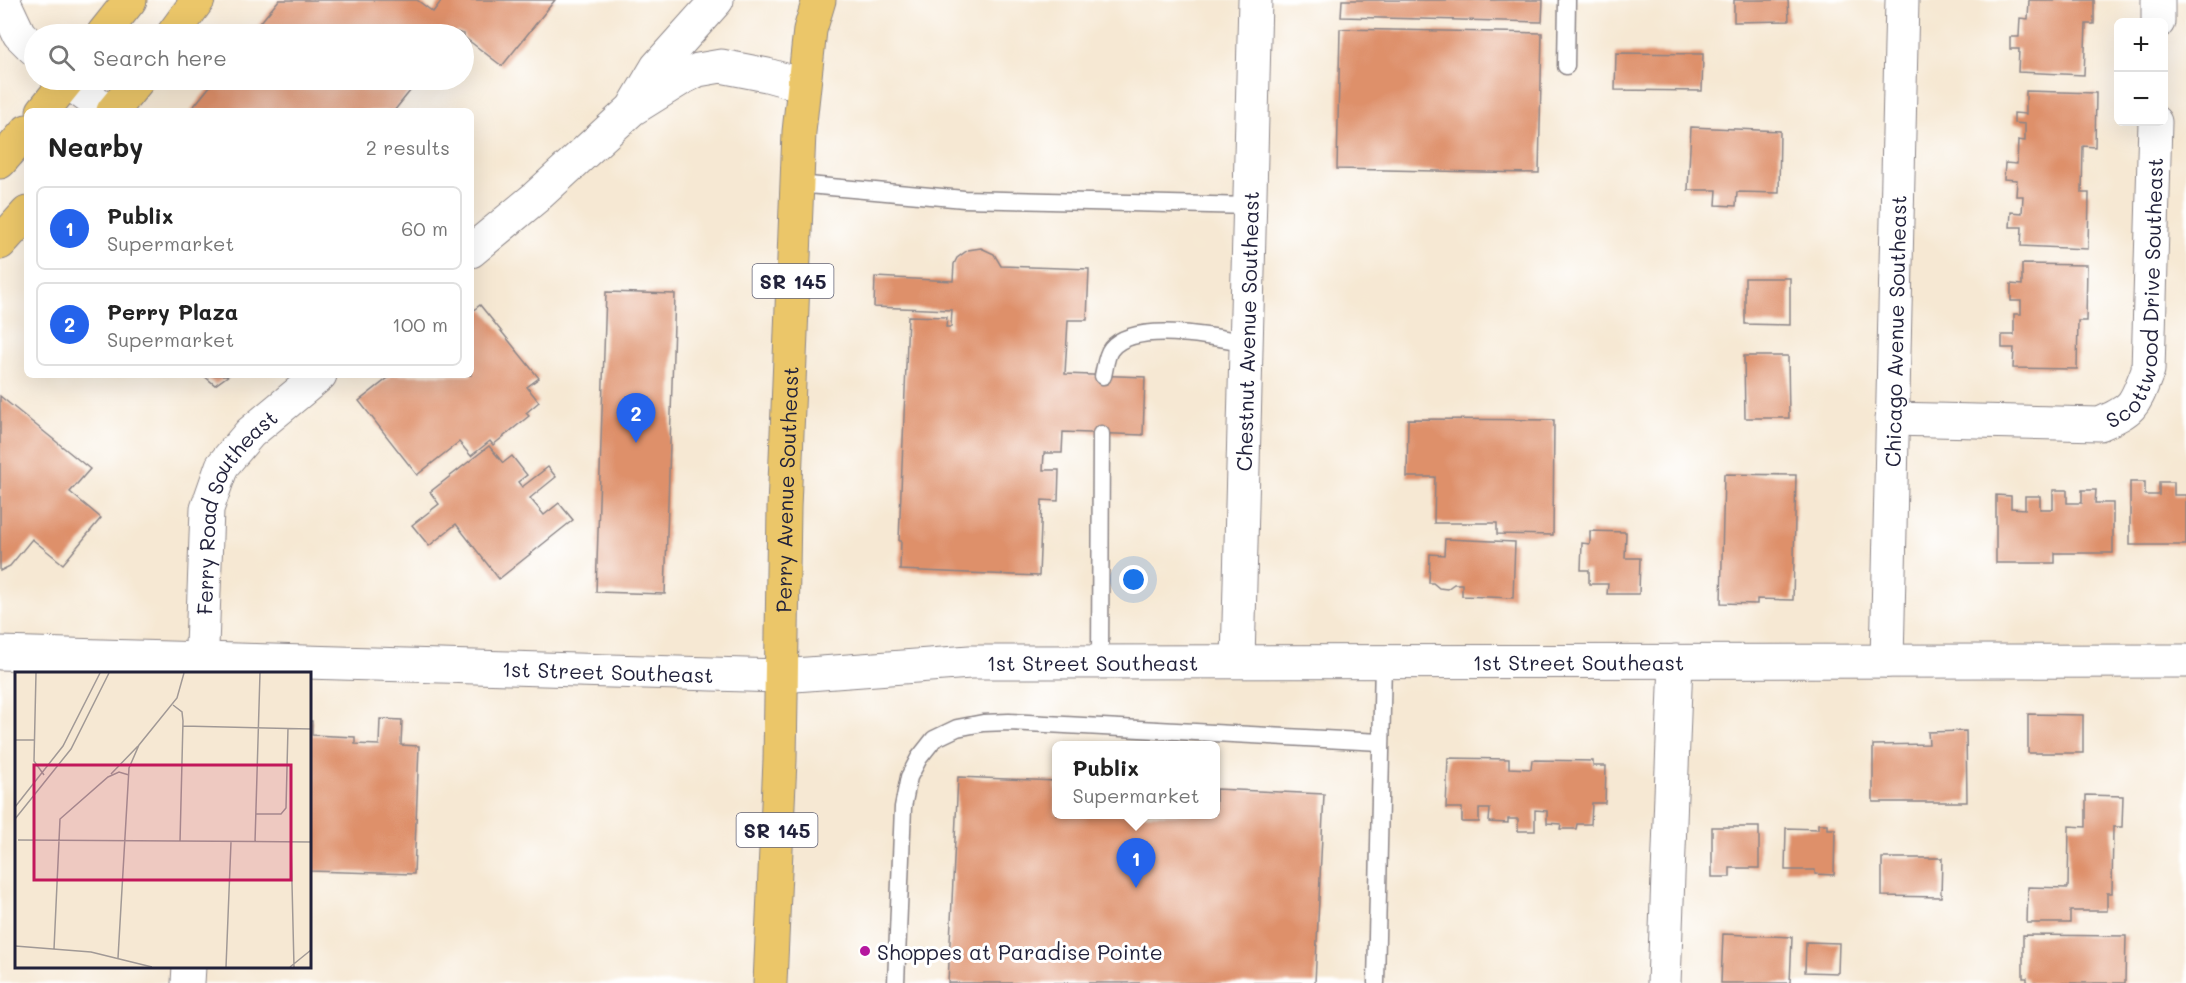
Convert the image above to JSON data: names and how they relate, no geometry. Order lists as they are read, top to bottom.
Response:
{
  "streets": {
    "main road": ["SR 145", "Perry Avenue Southeast"],
    "street": [
      "Scottwood Drive Southeast",
      "Chicago Avenue Southeast",
      "Chestnut Avenue Southeast",
      "Ferry Road Southeast",
      "1st Street Southeast"
    ]
  },
  "crossings": [
    ["Scottwood Drive Southeast", "Chicago Avenue Southeast"],
    ["Chicago Avenue Southeast", "1st Street Southeast"],
    ["Chestnut Avenue Southeast", "1st Street Southeast"],
    ["Perry Avenue Southeast", "1st Street Southeast"],
    ["Ferry Road Southeast", "1st Street Southeast"]
  ],
  "places": ["Shoppes at Paradise Pointe"],
  "page": {
    "map_buttons": ["+", "−"],
    "search": "Search here",
    "heading": ["Nearby", "2 results"],
    "list": [
      {
        "mark": "1",
        "name": "Publix",
        "note": "Supermarket",
        "value": "60 m"
      },
      {
        "mark": "2",
        "name": "Perry Plaza",
        "note": "Supermarket",
        "value": "100 m"
      }
    ],
    "pins": ["2", "1"],
    "popup": ["Publix", "Supermarket"]
  }
}
